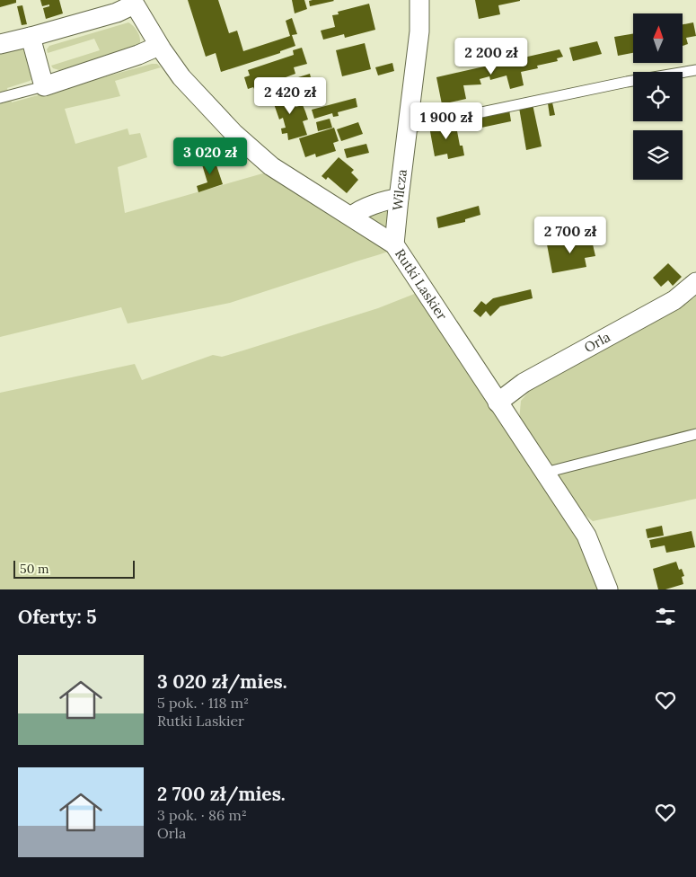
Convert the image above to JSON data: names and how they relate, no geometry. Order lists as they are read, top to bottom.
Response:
{
  "streets": {
    "street": ["Wilcza", "Rutki Laskier", "Orla"]
  },
  "crossings": [
    ["Wilcza", "Rutki Laskier"],
    ["Rutki Laskier", "Orla"]
  ],
  "scale_bar": "50 m",
  "north": "top",
  "page": {
    "price": [
      "2 200 zł",
      "2 420 zł",
      "1 900 zł",
      "3 020 zł",
      "2 700 zł"
    ],
    "scale": "50 m",
    "heading": "Oferty: 5",
    "list": [
      {
        "name": "3 020 zł/mies.",
        "note": "5 pok. · 118 m² · Rutki Laskier"
      },
      {
        "name": "2 700 zł/mies.",
        "note": "3 pok. · 86 m² · Orla"
      }
    ]
  }
}
